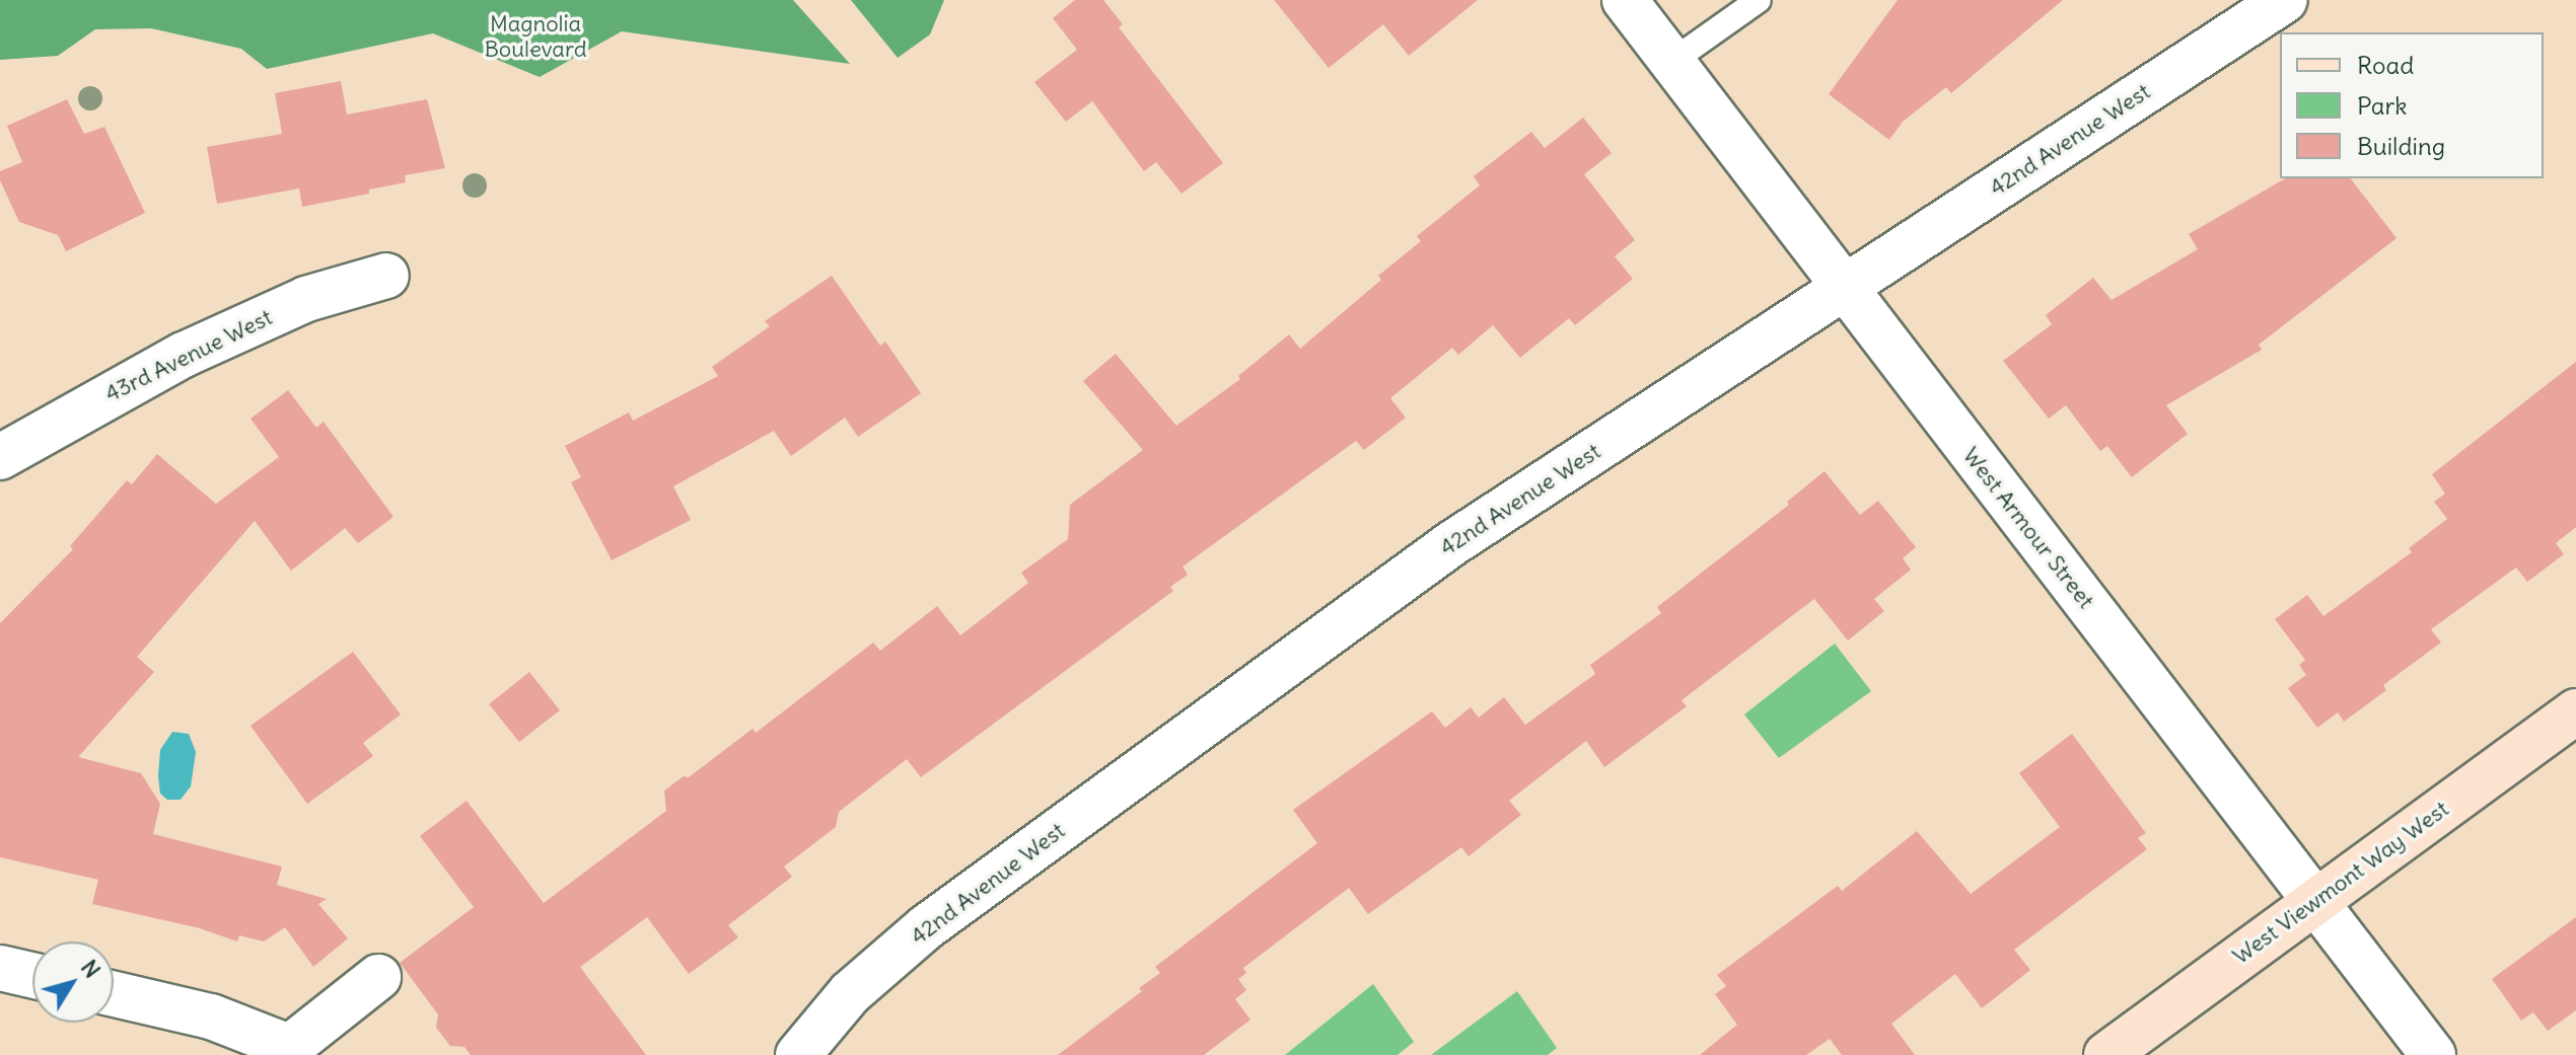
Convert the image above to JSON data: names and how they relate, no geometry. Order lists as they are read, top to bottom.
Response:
{
  "streets": {
    "street": [
      "42nd Avenue West",
      "43rd Avenue West",
      "West Armour Street",
      "West Viewmont Way West"
    ]
  },
  "crossings": [
    ["42nd Avenue West", "West Armour Street"],
    ["West Armour Street", "West Viewmont Way West"]
  ],
  "parks": ["Magnolia Boulevard"],
  "legend": ["Road", "Park", "Building"],
  "north": "top right"
}
